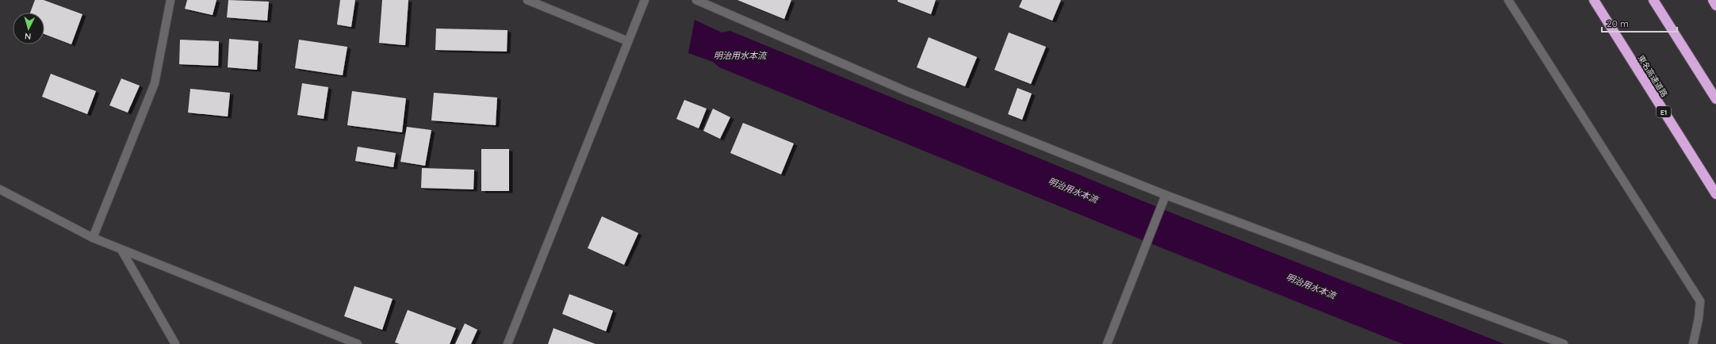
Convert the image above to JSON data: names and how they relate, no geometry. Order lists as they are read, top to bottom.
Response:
{
  "streets": {
    "highway": ["東名高速道路", "E1"]
  },
  "water": ["明治用水本流"],
  "scale_bar": "20 m",
  "north": "bottom"
}
